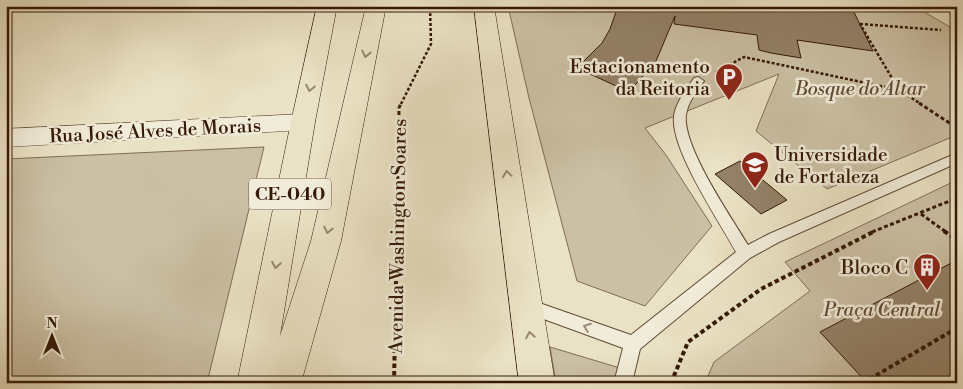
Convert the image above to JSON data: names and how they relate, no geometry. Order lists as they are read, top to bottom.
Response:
{
  "streets": {
    "highway": ["CE-040"],
    "street": ["Rua José Alves de Morais"],
    "path": ["Avenida Washington Soares"]
  },
  "crossings": [
    ["Rua José Alves de Morais", "CE-040"]
  ],
  "parks": ["Bosque do Altar", "Praça Central"],
  "places": {
    "parking": ["Estacionamento da Reitoria"],
    "school or university": ["Universidade de Fortaleza"],
    "building": ["Bloco C"]
  },
  "north": "top"
}
